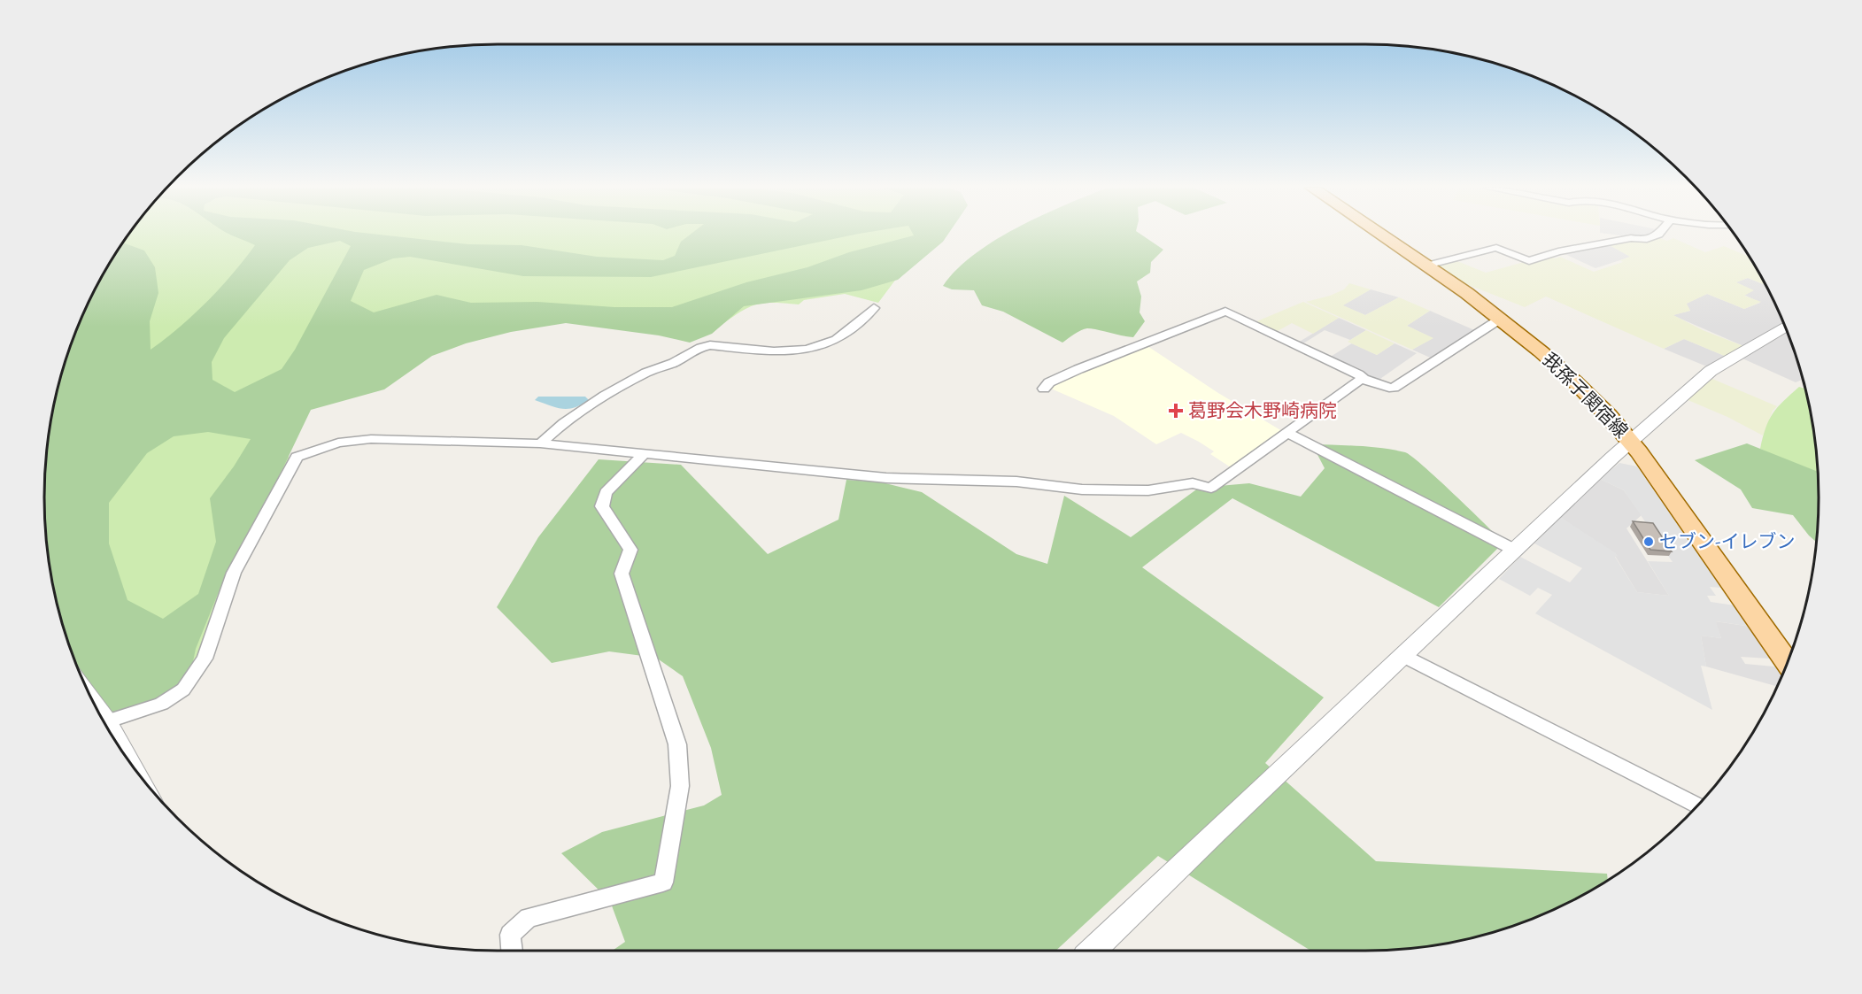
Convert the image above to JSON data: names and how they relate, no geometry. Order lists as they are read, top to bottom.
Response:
{
  "streets": {
    "main road": ["我孫子関宿線"]
  },
  "places": {
    "health": ["葛野会木野崎病院"],
    "other": ["セブン-イレブン"]
  }
}
